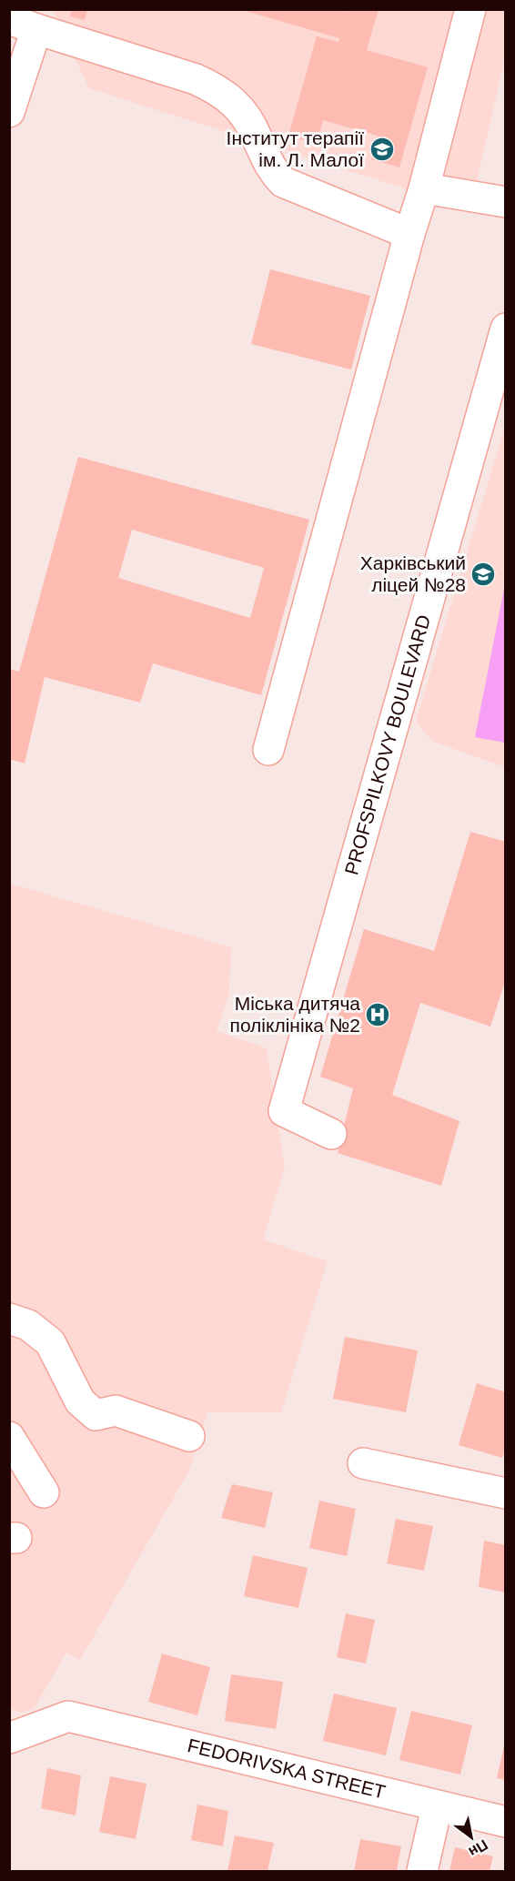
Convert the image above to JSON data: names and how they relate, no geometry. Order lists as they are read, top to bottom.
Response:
{
  "streets": {
    "street": ["PROFSPILKOVY BOULEVARD", "FEDORIVSKA STREET"]
  },
  "places": {
    "school or university": ["Інститут терапії ім. Л. Малої", "Харківський ліцей №28"],
    "hospital": ["Міська дитяча поліклініка №2"]
  },
  "north": "bottom right"
}
